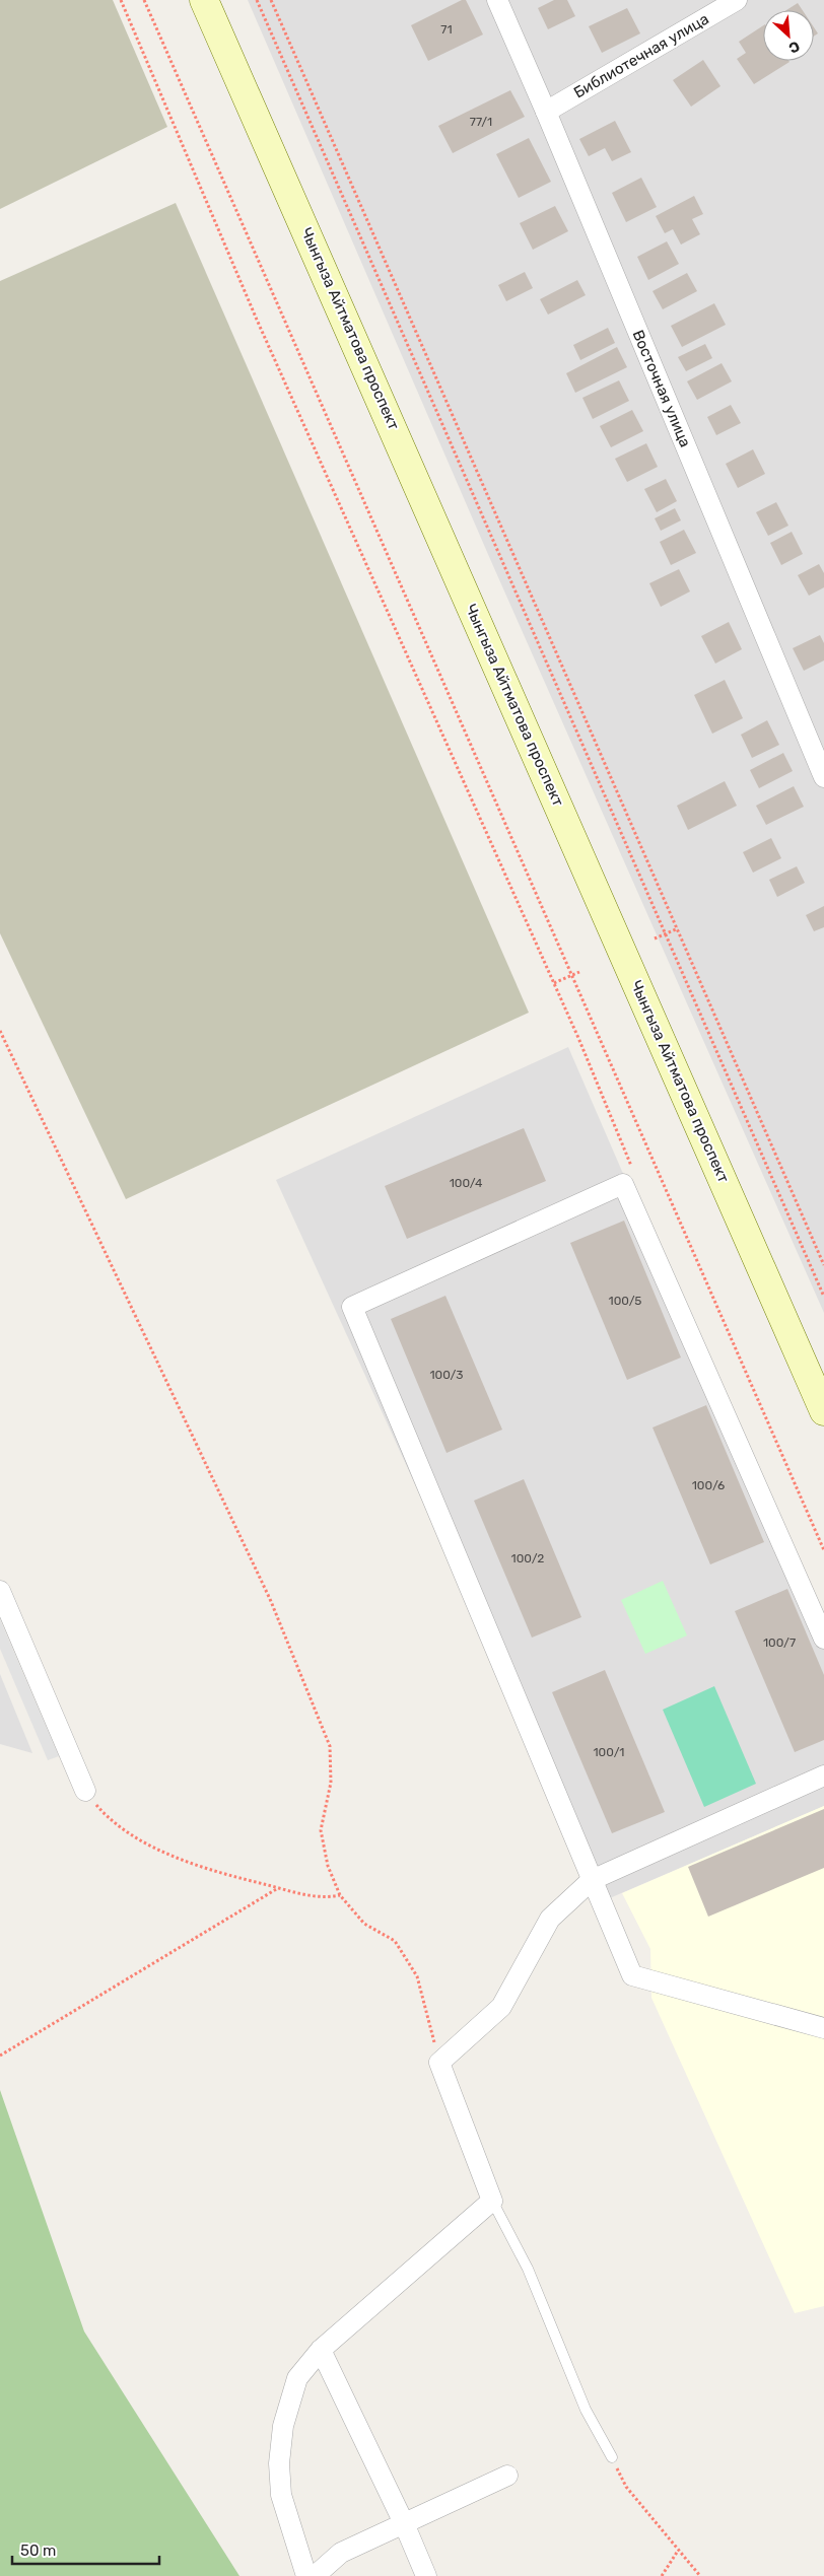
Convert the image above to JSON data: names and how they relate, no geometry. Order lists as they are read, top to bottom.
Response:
{
  "streets": {
    "main road": ["Чынгыза Айтматова проспект"],
    "street": ["Библиотечная улица", "Восточная улица"]
  },
  "crossings": [
    ["Библиотечная улица", "Восточная улица"]
  ],
  "house_numbers": [
    "71",
    "77/1",
    "100/4",
    "100/5",
    "100/3",
    "100/6",
    "100/2",
    "100/7",
    "100/1"
  ],
  "scale_bar": "50 m",
  "north": "bottom right"
}
